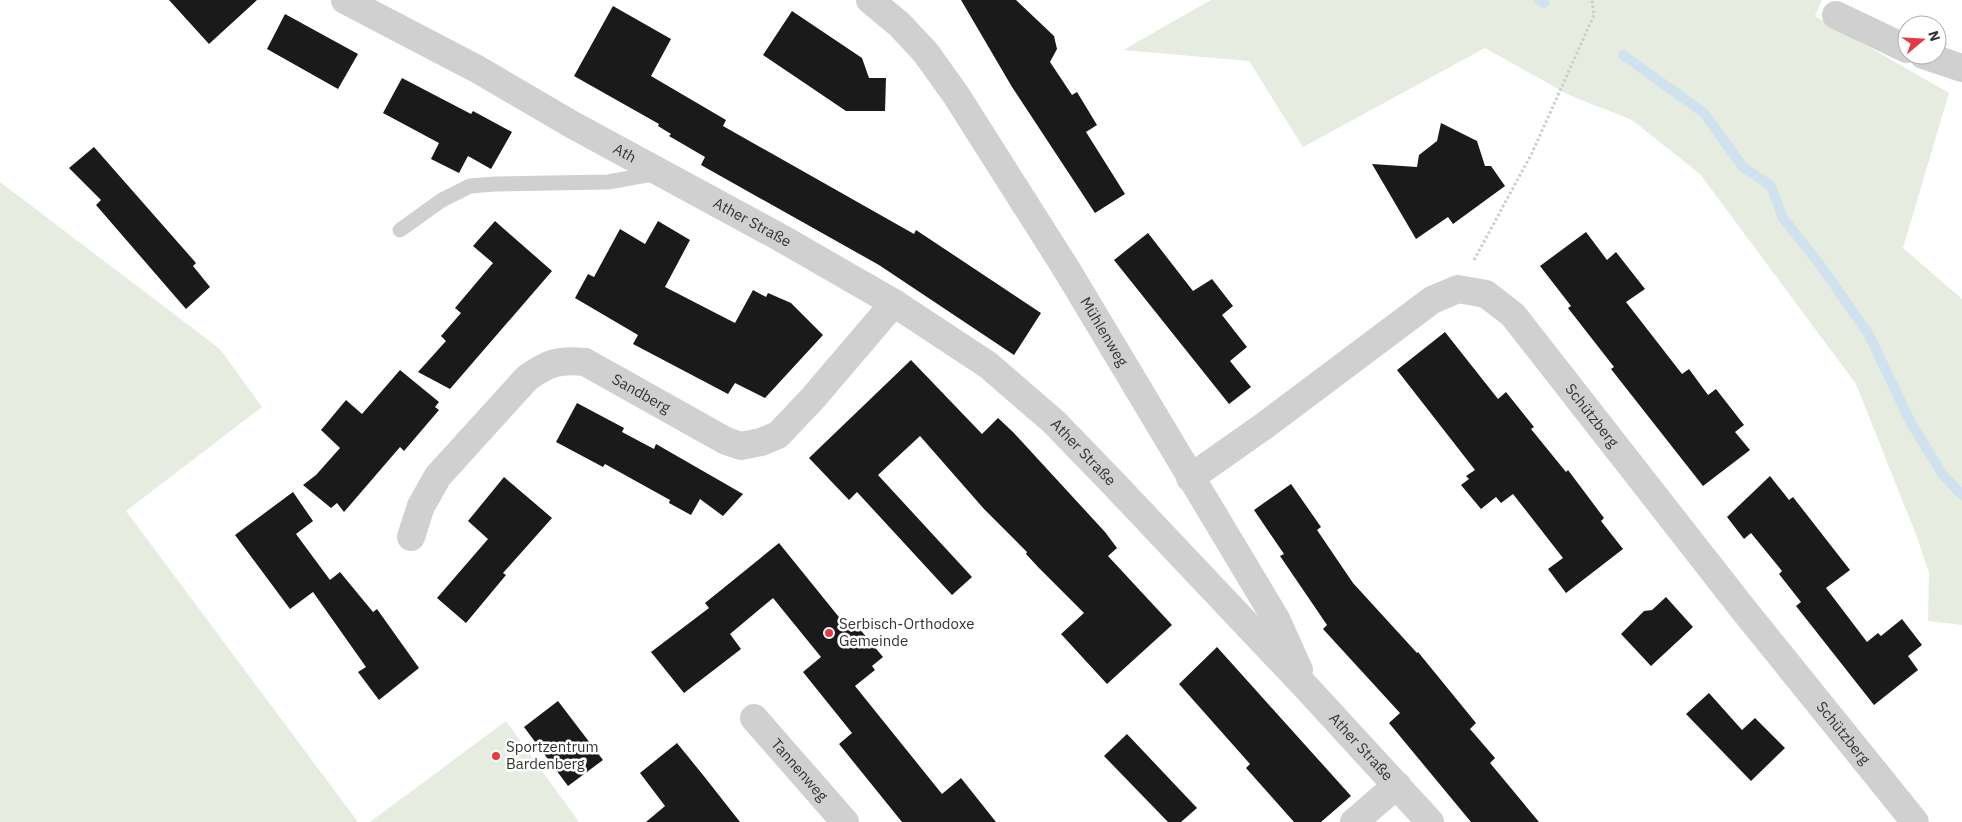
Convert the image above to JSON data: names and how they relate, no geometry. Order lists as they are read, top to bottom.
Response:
{
  "streets": {
    "street": [
      "Ath",
      "Ather Straße",
      "Mühlenweg",
      "Sandberg",
      "Schützberg",
      "Tannenweg"
    ]
  },
  "crossings": [
    ["Ath", "Ather Straße"],
    ["Ather Straße", "Mühlenweg"],
    ["Ather Straße", "Sandberg"],
    ["Mühlenweg", "Schützberg"]
  ],
  "places": ["Serbisch-Orthodoxe Gemeinde", "Sportzentrum Bardenberg"],
  "north": "right"
}
